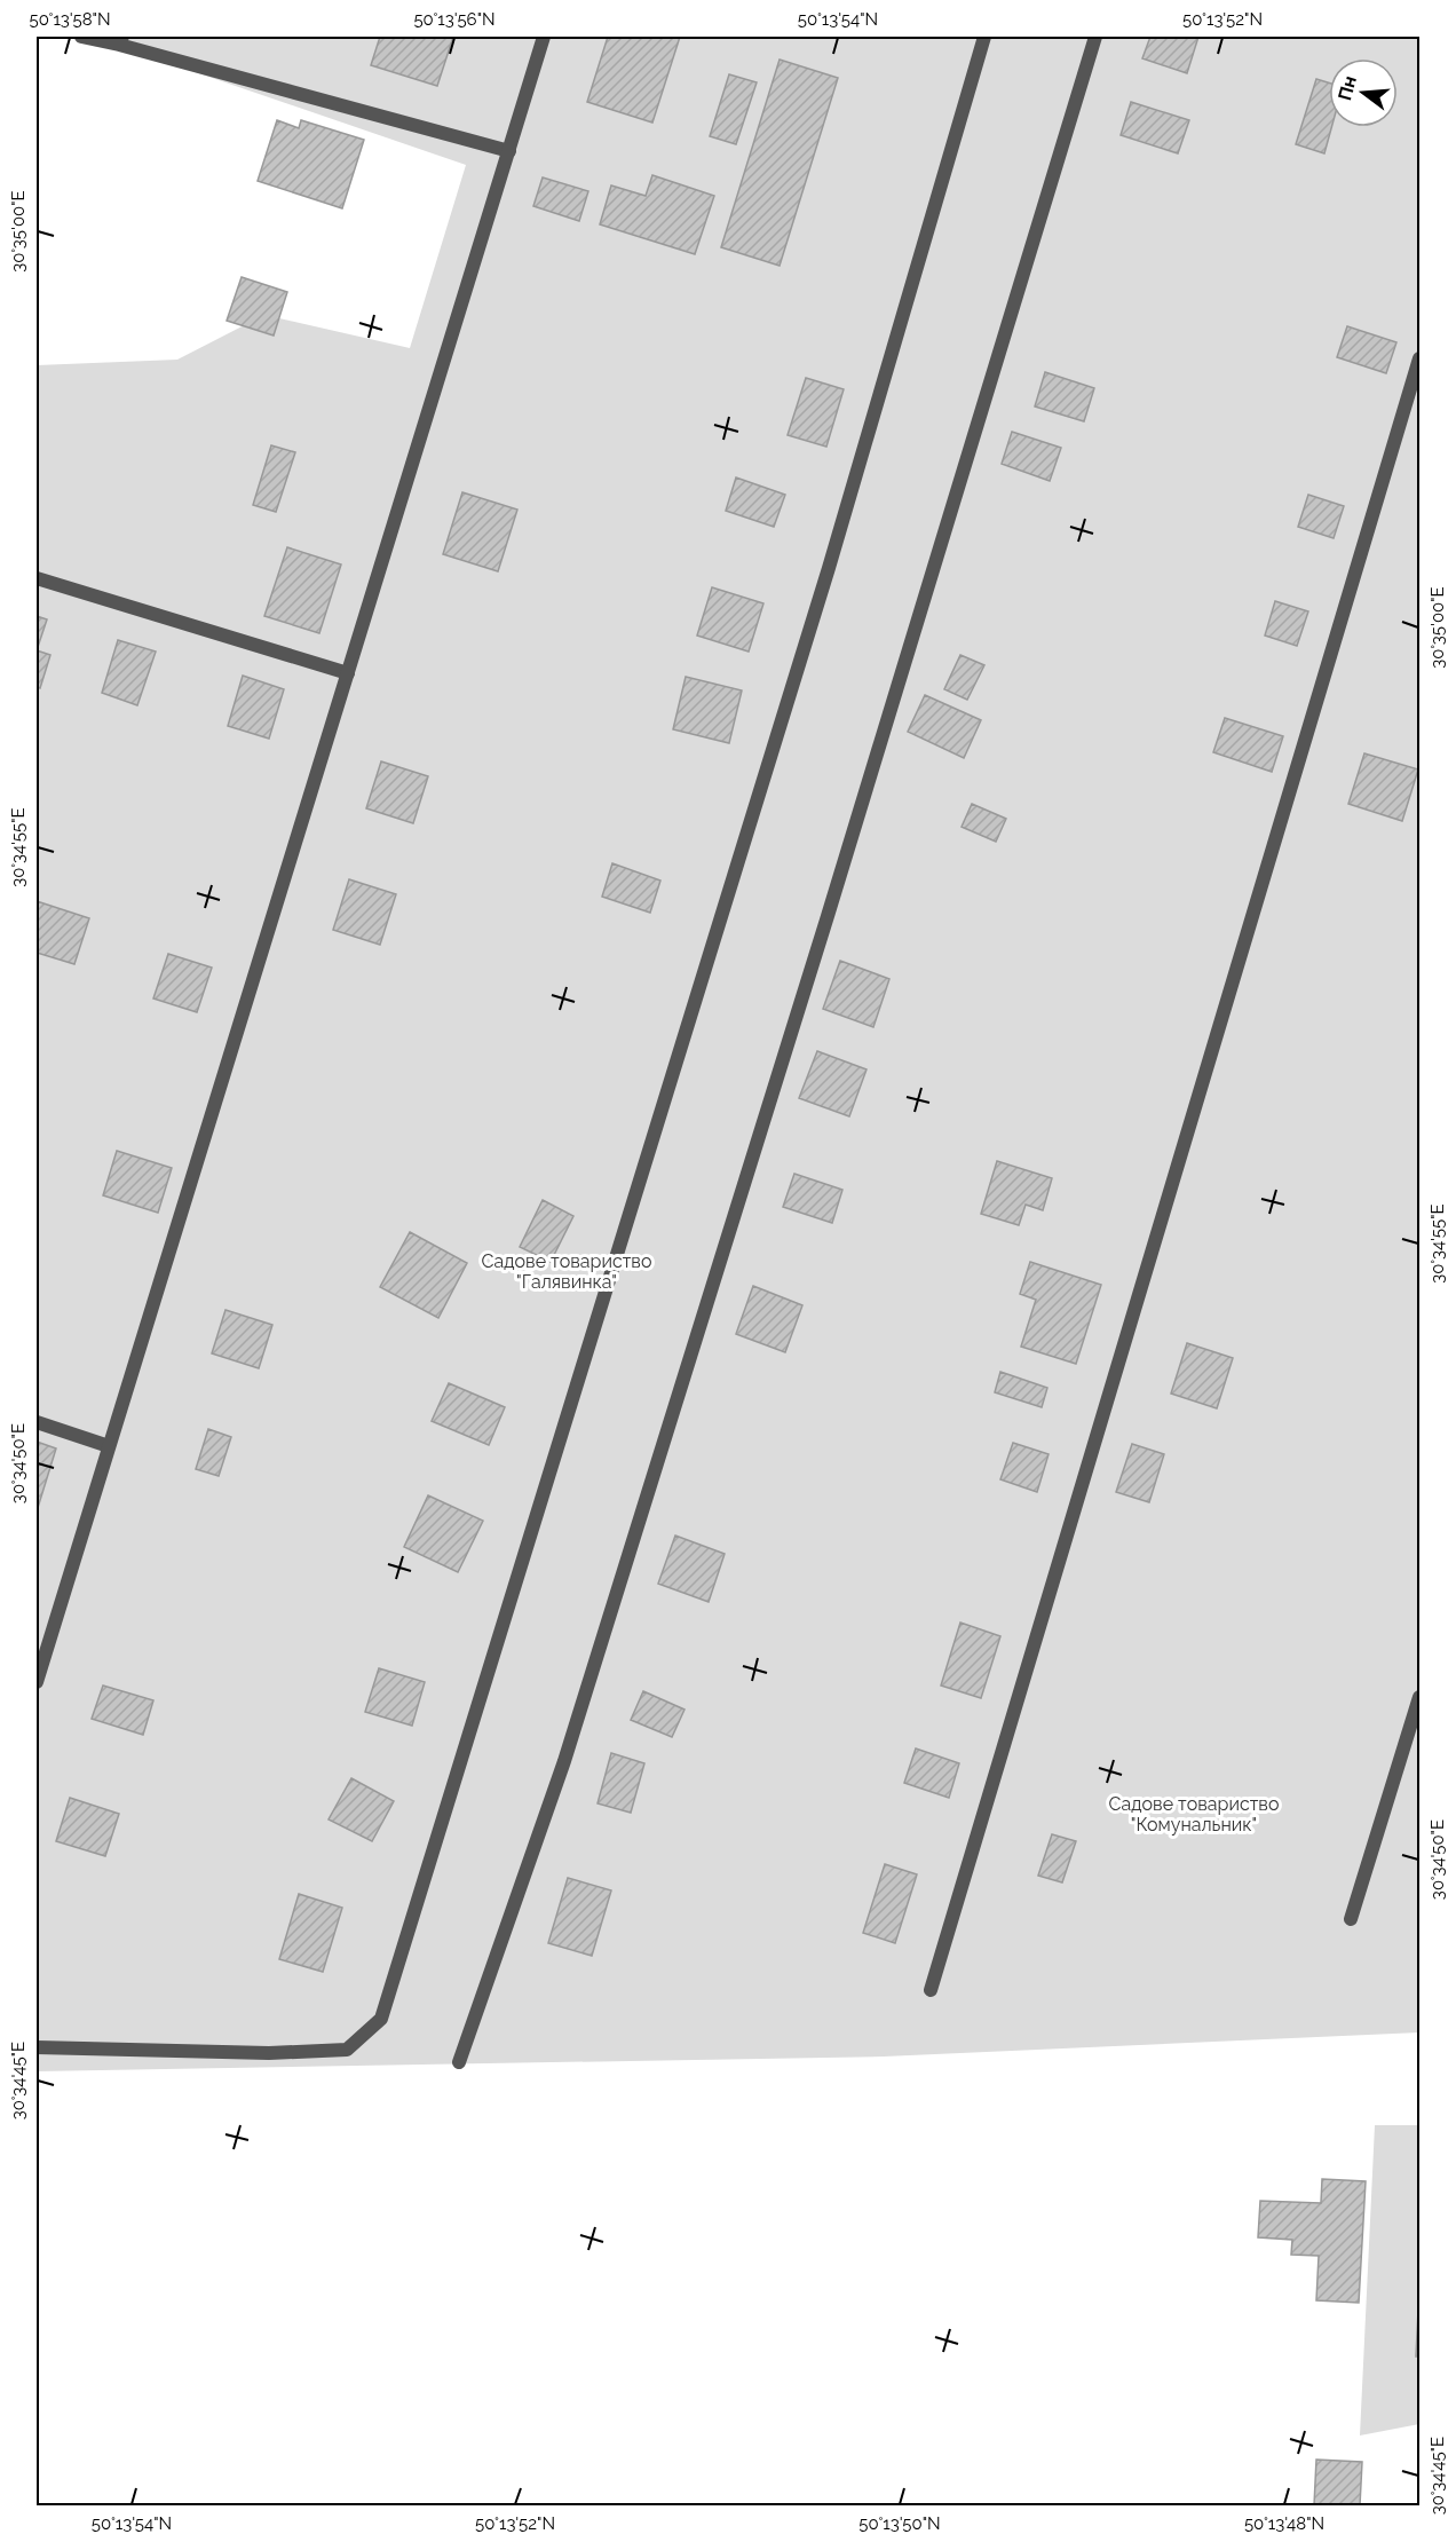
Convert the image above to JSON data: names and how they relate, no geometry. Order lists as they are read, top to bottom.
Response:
{
  "parks": ["Садове товариство \"Галявинка\"", "Садове товариство \"Комунальник\""],
  "north": "left",
  "coordinates": [
    "50°13'58\"N",
    "50°13'56\"N",
    "50°13'54\"N",
    "50°13'52\"N",
    "30°35'00\"E",
    "30°34'55\"E",
    "30°34'50\"E",
    "30°34'45\"E",
    "50°13'50\"N",
    "50°13'48\"N"
  ]
}
